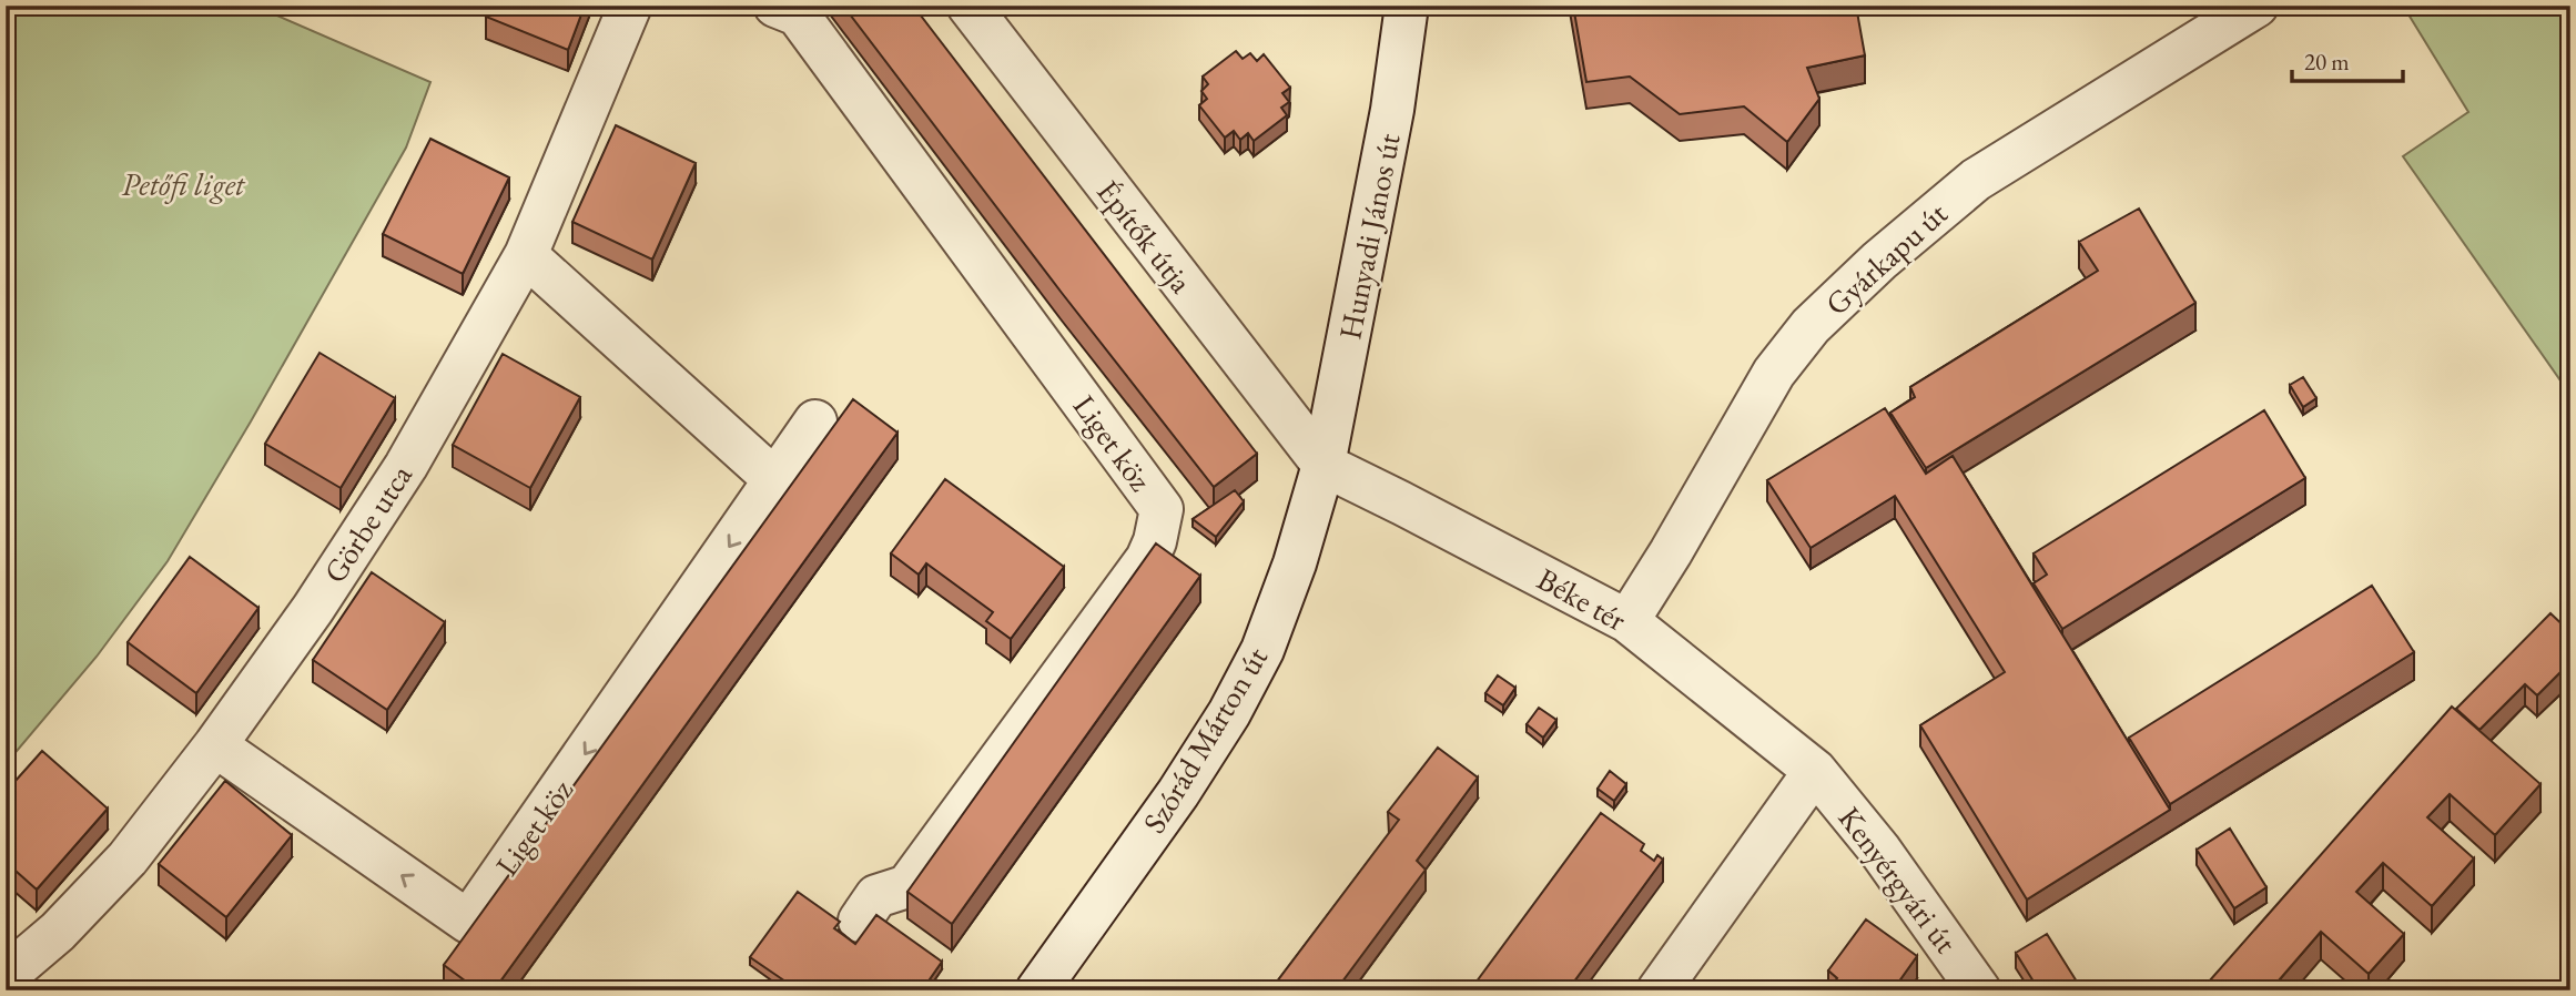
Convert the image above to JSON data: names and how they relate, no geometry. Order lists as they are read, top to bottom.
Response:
{
  "streets": {
    "street": [
      "Építők útja",
      "Hunyadi János út",
      "Gyárkapu út",
      "Liget köz",
      "Görbe utca",
      "Béke tér",
      "Szórád Márton út",
      "Kenyérgyári út"
    ]
  },
  "crossings": [
    ["Építők útja", "Hunyadi János út"],
    ["Építők útja", "Béke tér"],
    ["Építők útja", "Szórád Márton út"],
    ["Hunyadi János út", "Béke tér"],
    ["Hunyadi János út", "Szórád Márton út"],
    ["Gyárkapu út", "Béke tér"],
    ["Liget köz", "Görbe utca"],
    ["Béke tér", "Szórád Márton út"],
    ["Béke tér", "Kenyérgyári út"]
  ],
  "parks": ["Petőfi liget"],
  "scale_bar": "20 m"
}
